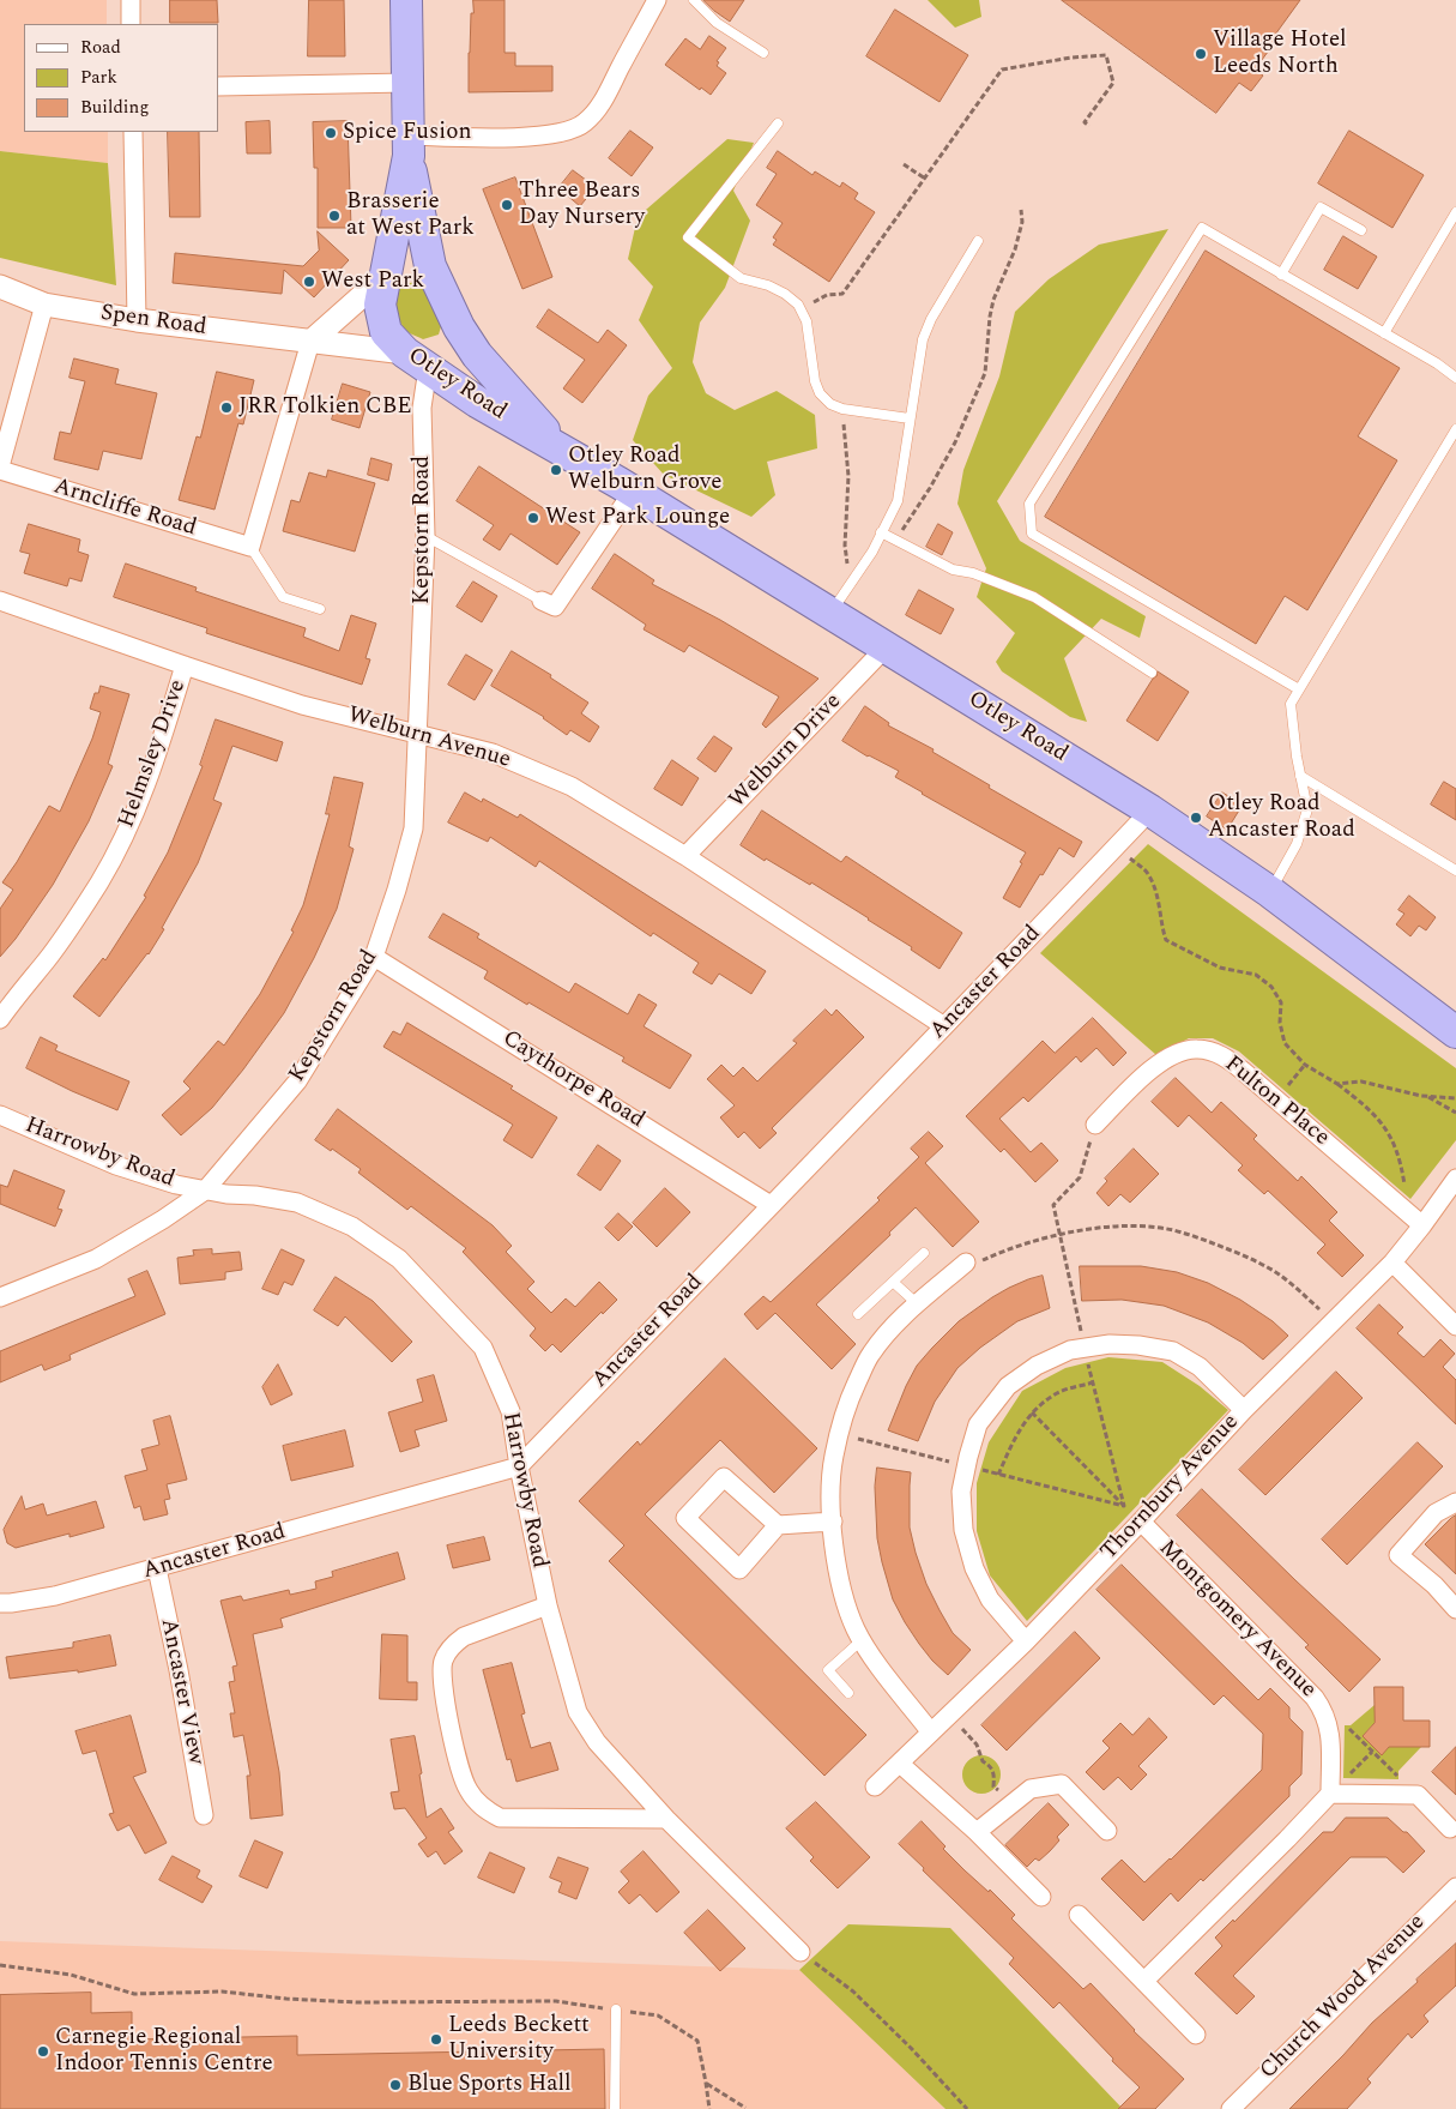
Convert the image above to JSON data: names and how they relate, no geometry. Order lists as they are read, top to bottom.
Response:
{
  "streets": {
    "highway": ["Otley Road"],
    "street": [
      "Spen Road",
      "Arncliffe Road",
      "Kepstorn Road",
      "Welburn Avenue",
      "Welburn Drive",
      "Helmsley Drive",
      "Ancaster Road",
      "Caythorpe Road",
      "Fulton Place",
      "Harrowby Road",
      "Thornbury Avenue",
      "Montgomery Avenue",
      "Ancaster View",
      "Church Wood Avenue"
    ]
  },
  "crossings": [
    ["Spen Road", "Otley Road"],
    ["Spen Road", "Kepstorn Road"],
    ["Otley Road", "Kepstorn Road"],
    ["Otley Road", "Welburn Drive"],
    ["Otley Road", "Ancaster Road"],
    ["Kepstorn Road", "Welburn Avenue"],
    ["Kepstorn Road", "Caythorpe Road"],
    ["Kepstorn Road", "Harrowby Road"],
    ["Welburn Avenue", "Welburn Drive"],
    ["Welburn Avenue", "Helmsley Drive"],
    ["Welburn Avenue", "Ancaster Road"],
    ["Ancaster Road", "Caythorpe Road"],
    ["Ancaster Road", "Harrowby Road"],
    ["Ancaster Road", "Ancaster View"],
    ["Fulton Place", "Thornbury Avenue"],
    ["Thornbury Avenue", "Montgomery Avenue"]
  ],
  "places": [
    "Village Hotel Leeds North",
    "Spice Fusion",
    "Three Bears Day Nursery",
    "Brasserie at West Park",
    "West Park",
    "JRR Tolkien CBE",
    "Otley Road Welburn Grove",
    "West Park Lounge",
    "Otley Road Ancaster Road",
    "Leeds Beckett University",
    "Carnegie Regional Indoor Tennis Centre",
    "Blue Sports Hall"
  ],
  "legend": ["Road", "Park", "Building"]
}
